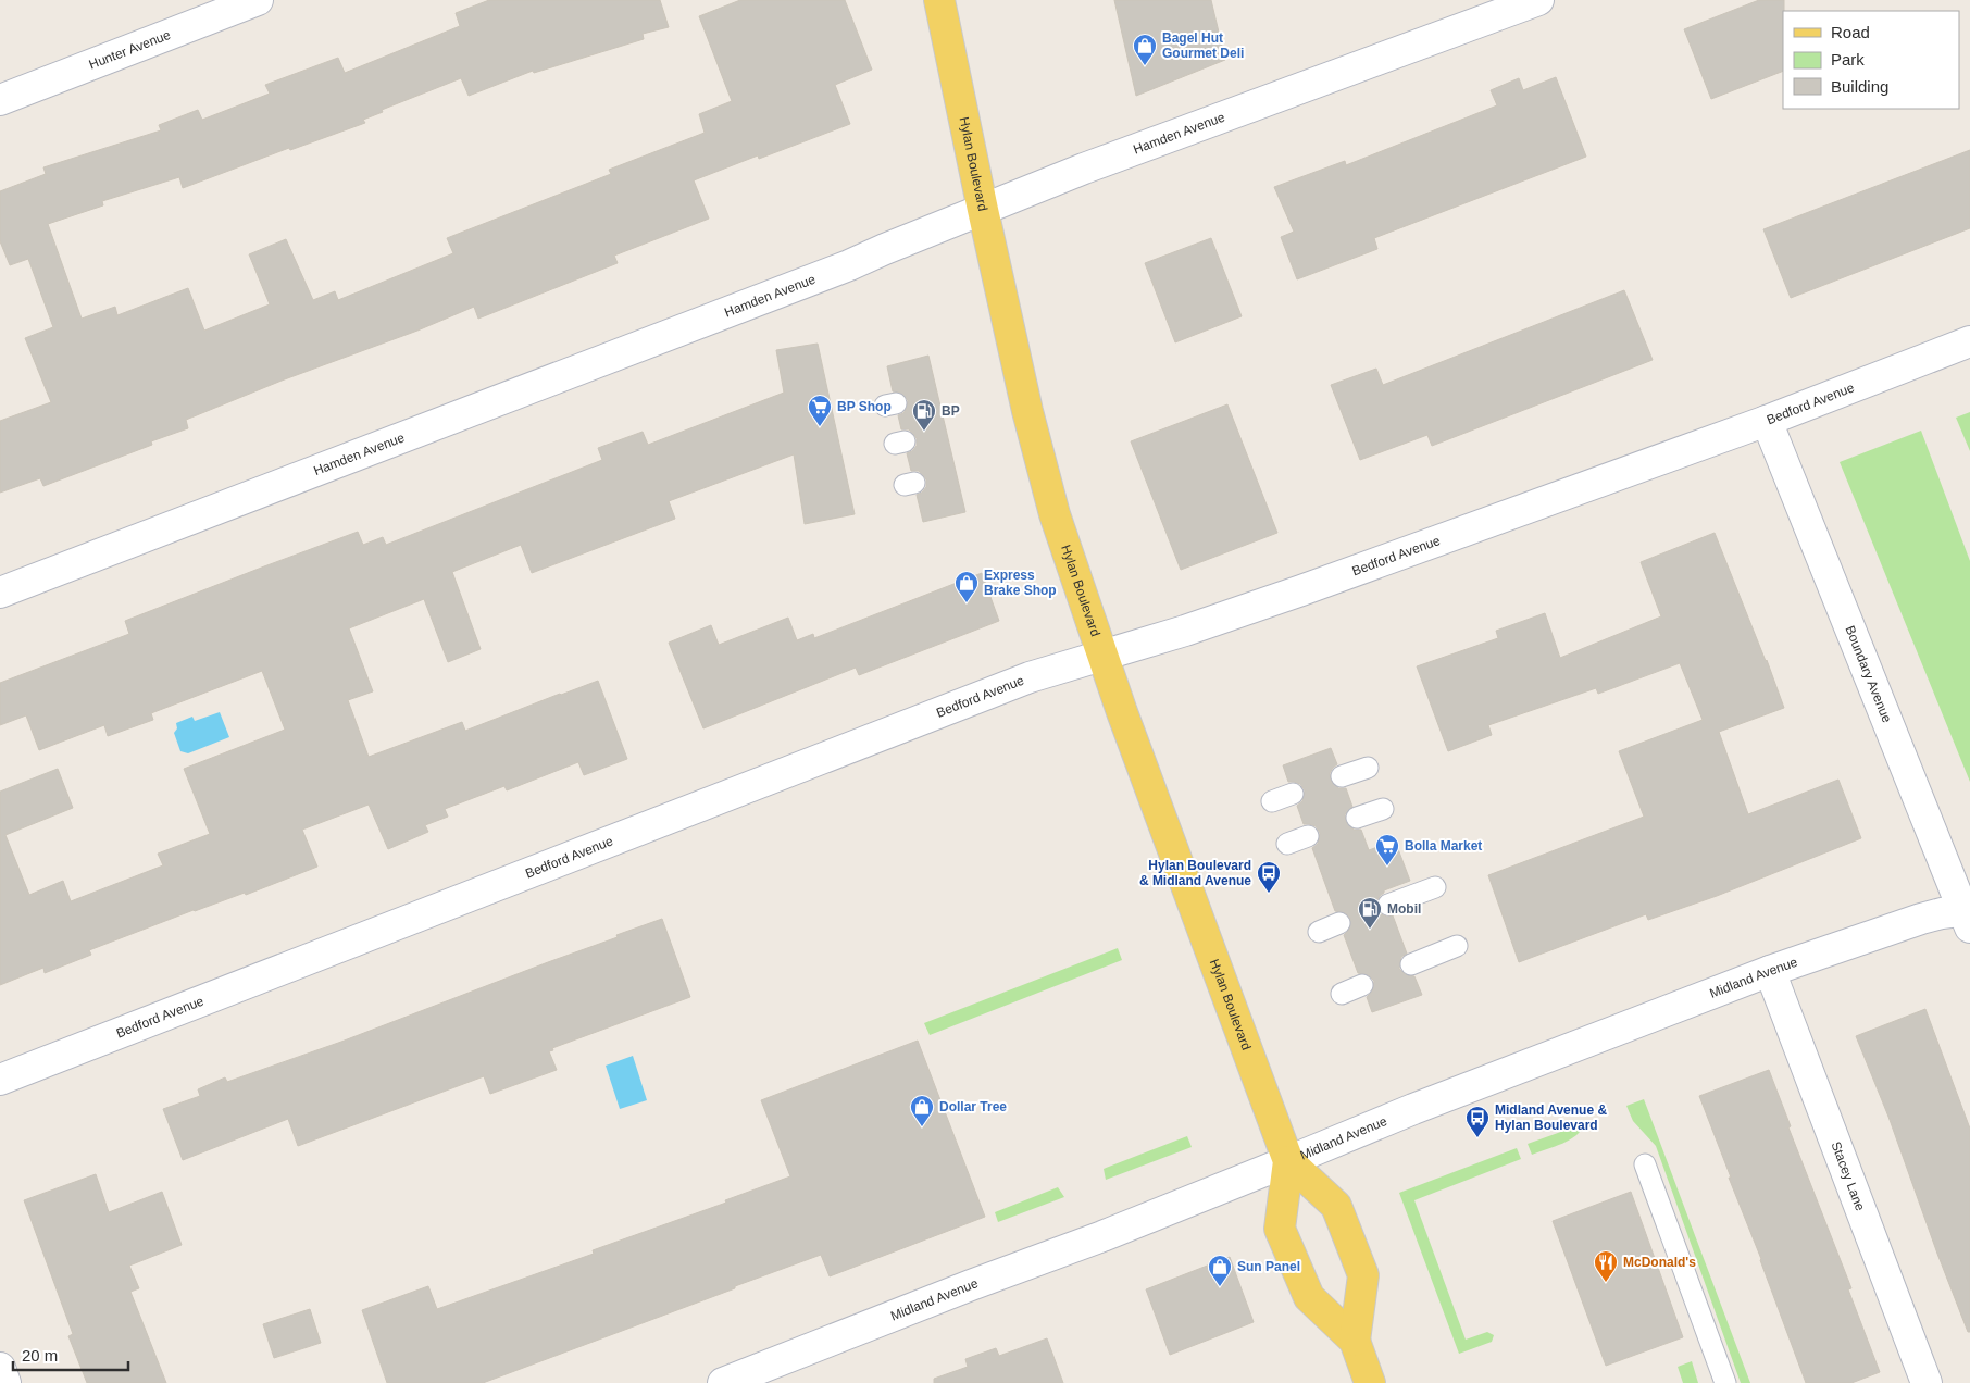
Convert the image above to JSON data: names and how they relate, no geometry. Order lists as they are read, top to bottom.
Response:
{
  "streets": {
    "main road": ["Hylan Boulevard"],
    "street": [
      "Hunter Avenue",
      "Hamden Avenue",
      "Bedford Avenue",
      "Boundary Avenue",
      "Midland Avenue",
      "Stacey Lane"
    ]
  },
  "crossings": [
    ["Hamden Avenue", "Hylan Boulevard"],
    ["Hylan Boulevard", "Bedford Avenue"],
    ["Hylan Boulevard", "Midland Avenue"],
    ["Bedford Avenue", "Boundary Avenue"],
    ["Boundary Avenue", "Midland Avenue"],
    ["Midland Avenue", "Stacey Lane"]
  ],
  "places": {
    "shop": [
      "Bagel Hut Gourmet Deli",
      "Express Brake Shop",
      "Dollar Tree",
      "Sun Panel"
    ],
    "supermarket": ["BP Shop", "Bolla Market"],
    "fuel station": ["BP", "Mobil"],
    "bus stop": ["Hylan Boulevard & Midland Avenue", "Midland Avenue & Hylan Boulevard"],
    "restaurant": ["McDonald's"]
  },
  "legend": ["Road", "Park", "Building"],
  "scale_bar": "20 m"
}
